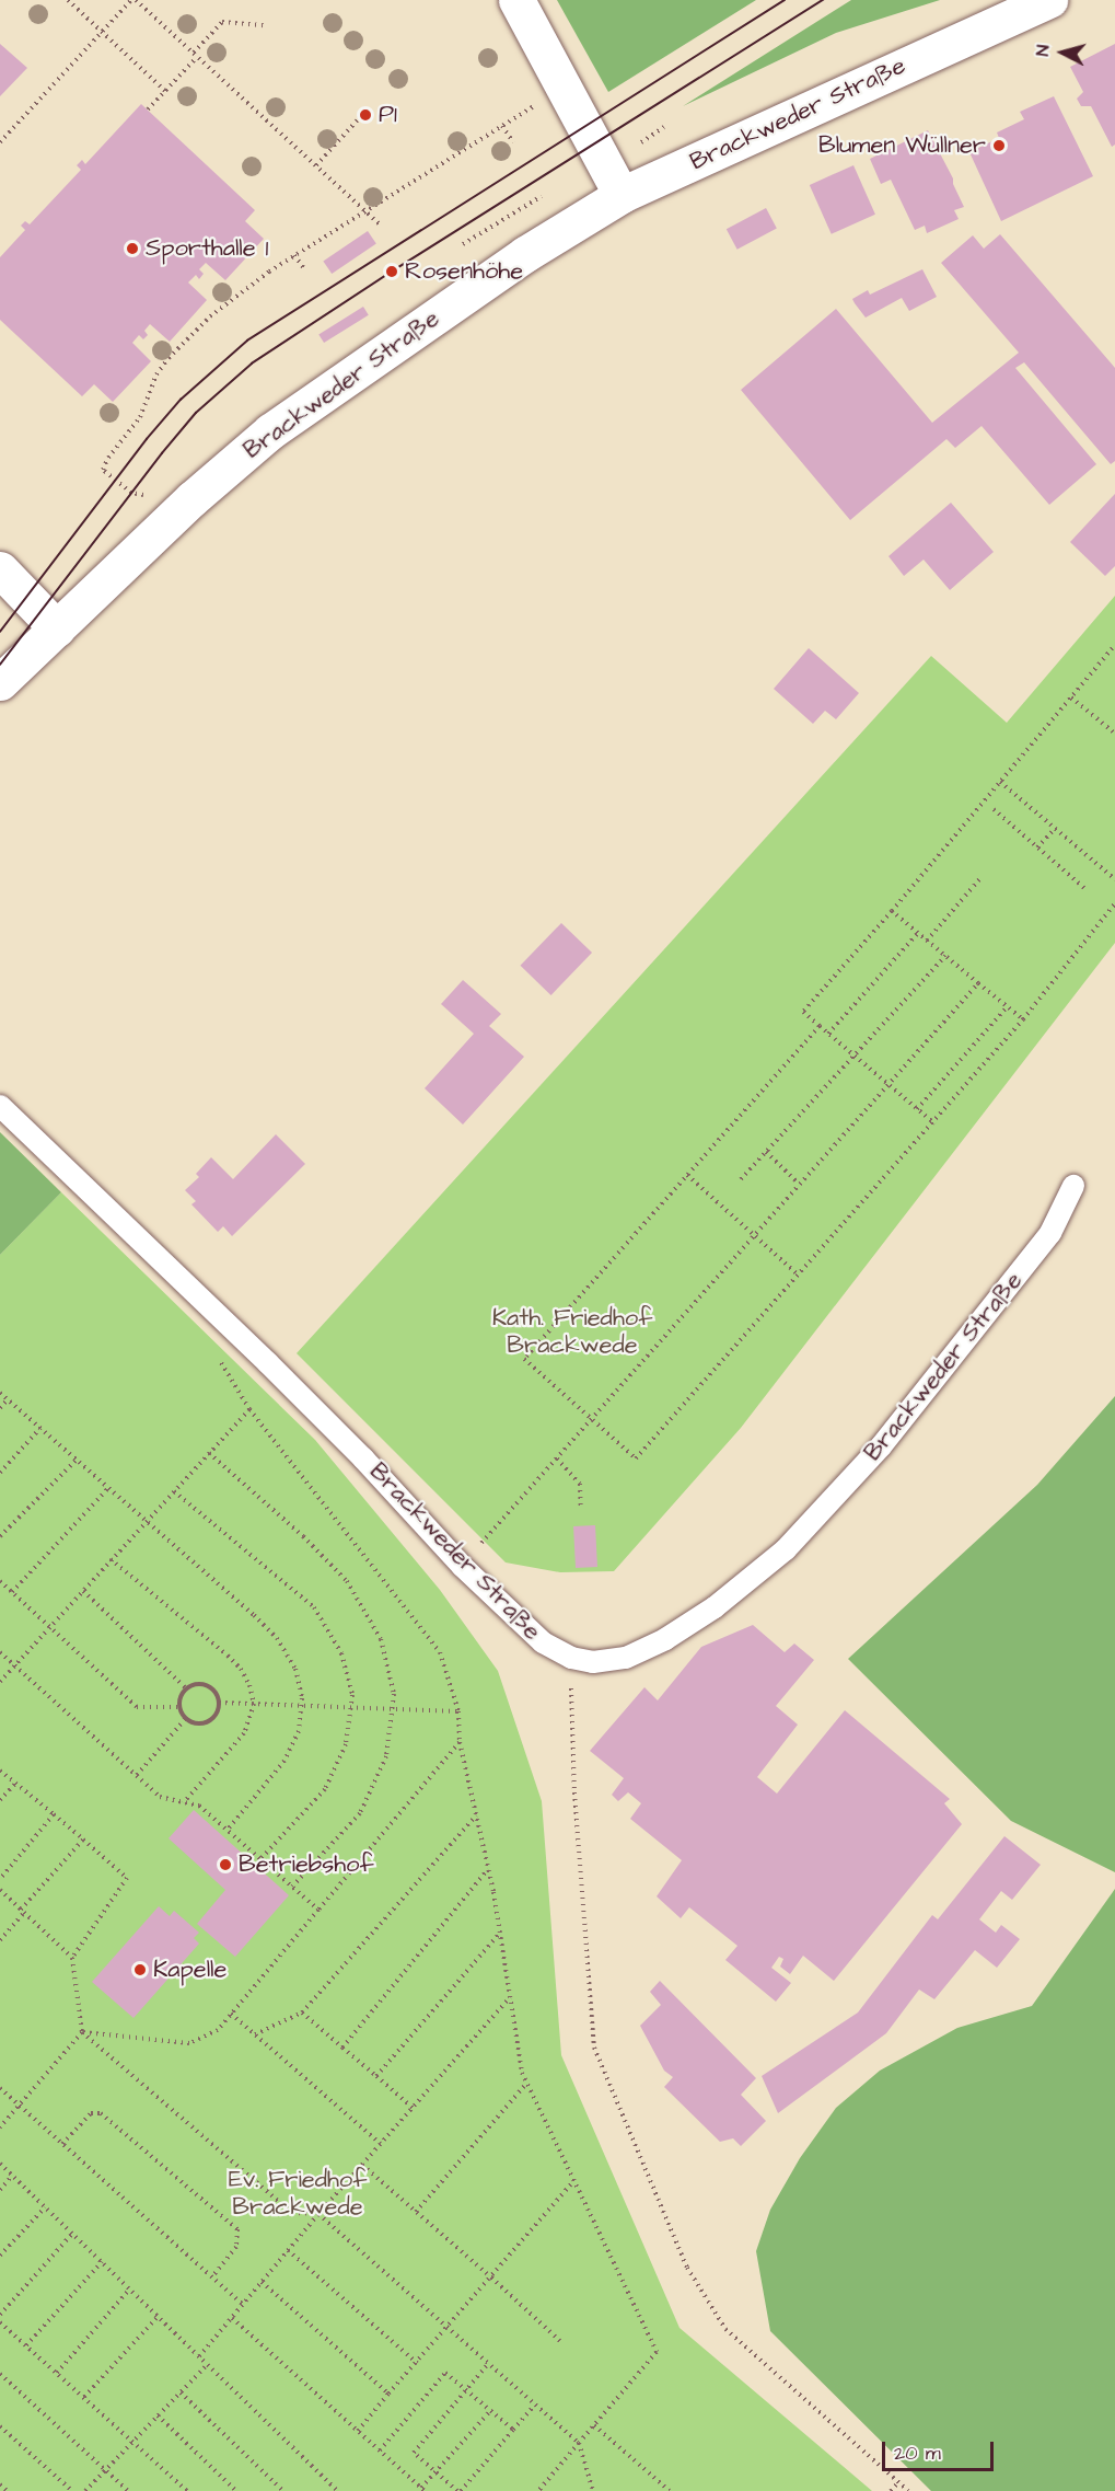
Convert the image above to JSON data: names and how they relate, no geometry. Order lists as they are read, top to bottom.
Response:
{
  "streets": {
    "street": ["Brackweder Straße"]
  },
  "parks": ["Kath. Friedhof Brackwede", "Ev. Friedhof Brackwede"],
  "places": [
    "P1",
    "Blumen Wüllner",
    "Sporthalle 1",
    "Rosenhöhe",
    "Betriebshof",
    "Kapelle"
  ],
  "scale_bar": "20 m",
  "north": "left"
}
